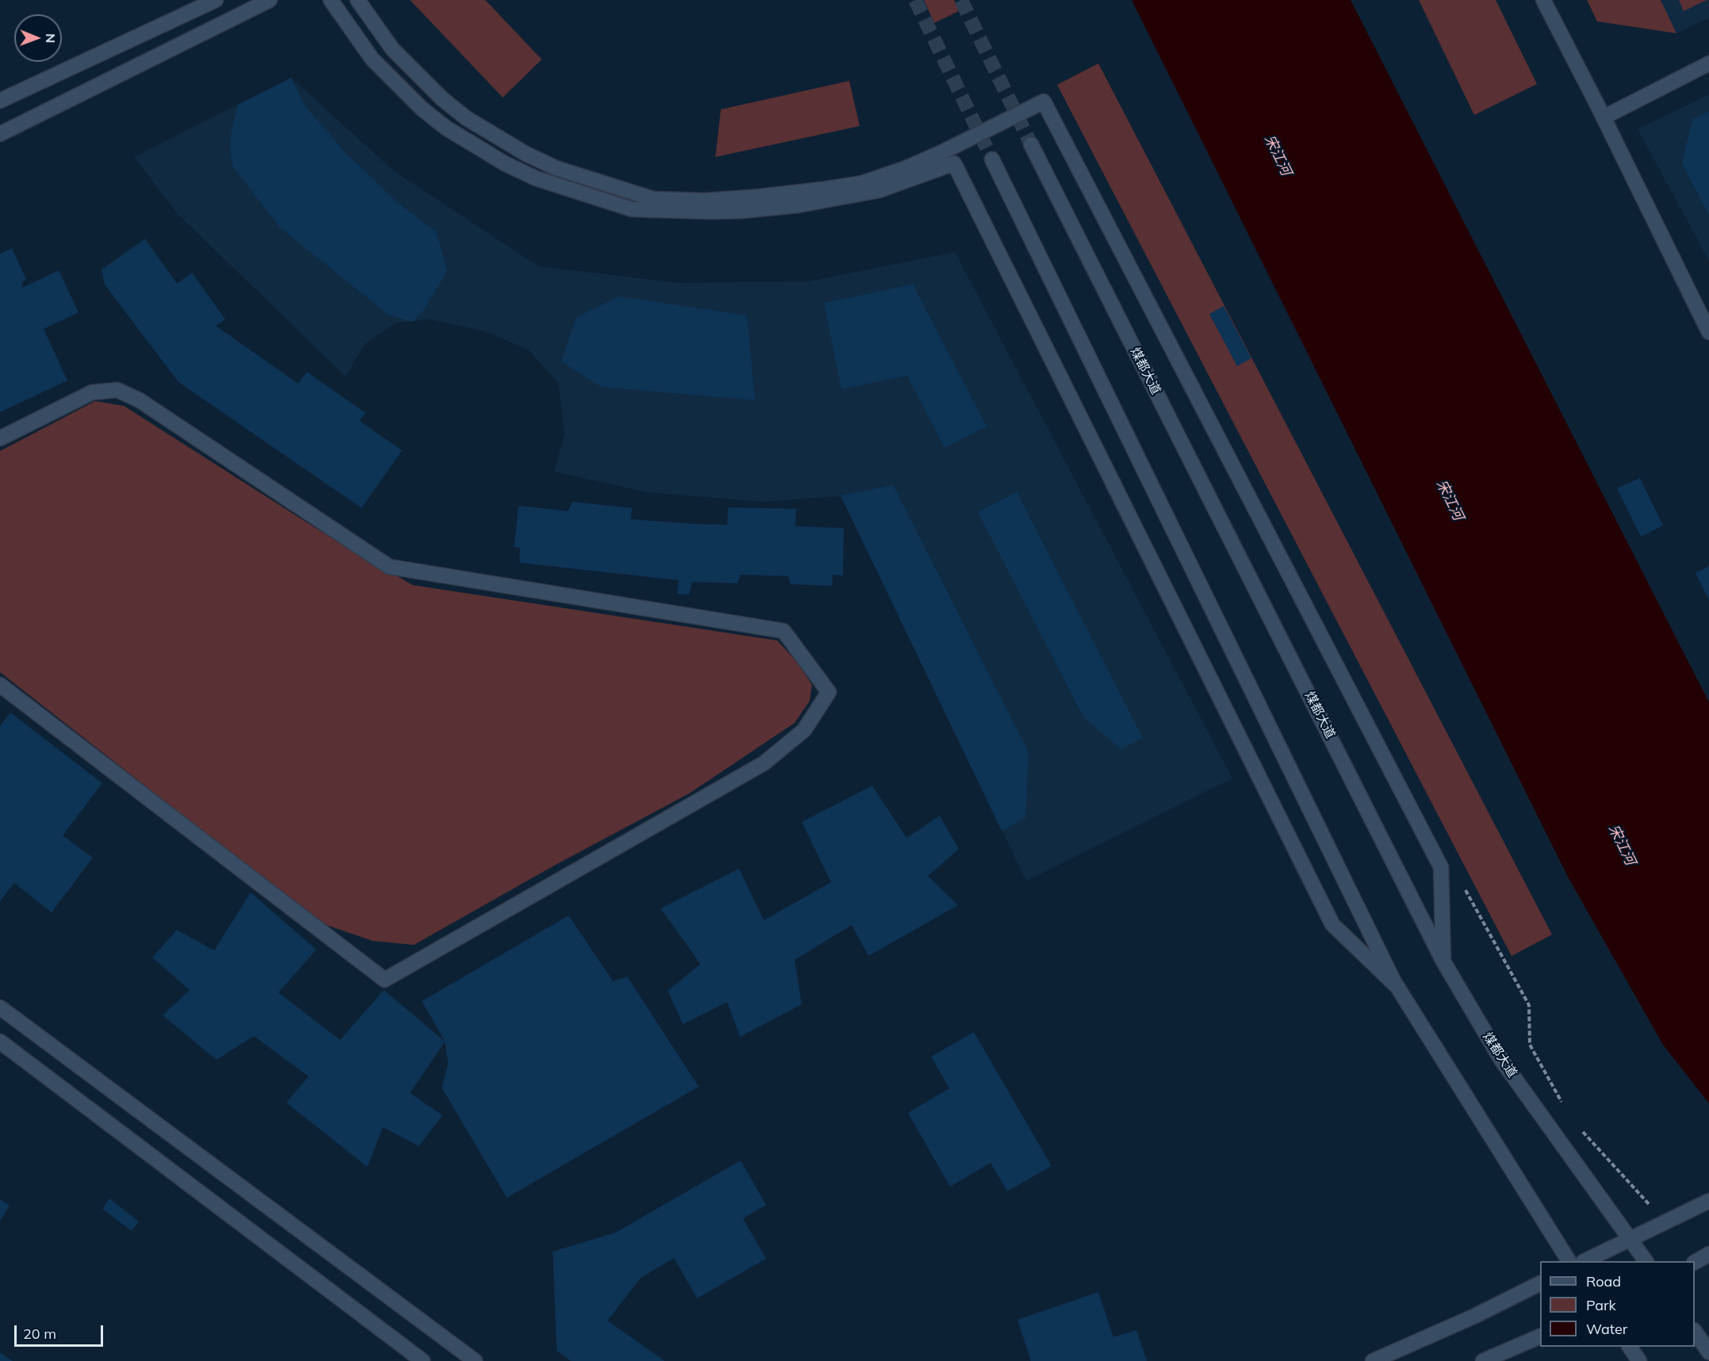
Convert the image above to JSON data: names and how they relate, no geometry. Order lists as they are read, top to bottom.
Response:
{
  "streets": {
    "street": ["煤都大道"]
  },
  "water": ["宋江河"],
  "legend": ["Road", "Park", "Water"],
  "scale_bar": "20 m",
  "north": "right"
}
